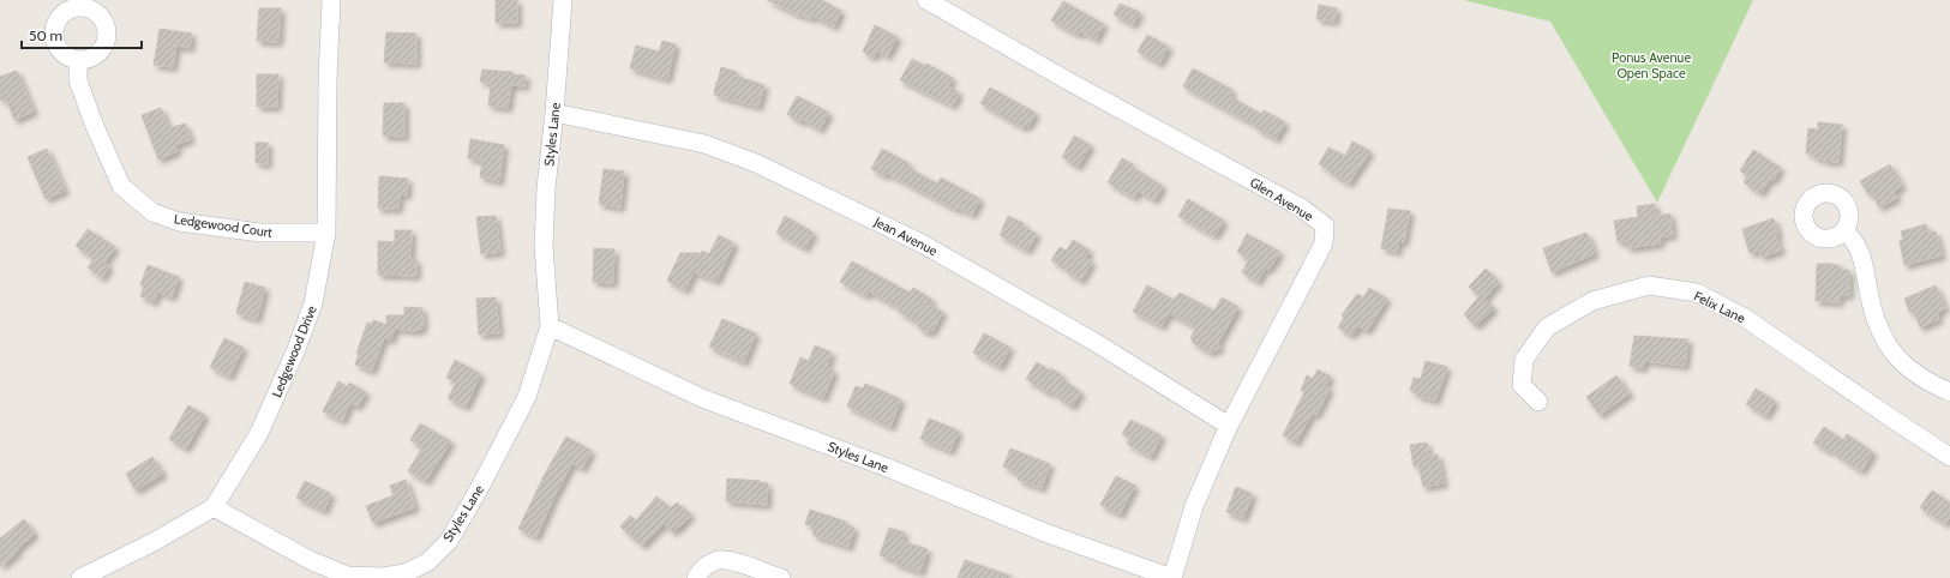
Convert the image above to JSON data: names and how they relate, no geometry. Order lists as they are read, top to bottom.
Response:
{
  "streets": {
    "street": [
      "Styles Lane",
      "Glen Avenue",
      "Ledgewood Court",
      "Jean Avenue",
      "Felix Lane",
      "Ledgewood Drive"
    ]
  },
  "crossings": [
    ["Styles Lane", "Glen Avenue"],
    ["Styles Lane", "Jean Avenue"],
    ["Styles Lane", "Ledgewood Drive"],
    ["Glen Avenue", "Jean Avenue"],
    ["Ledgewood Court", "Ledgewood Drive"]
  ],
  "parks": ["Ponus Avenue Open Space"],
  "scale_bar": "50 m"
}
